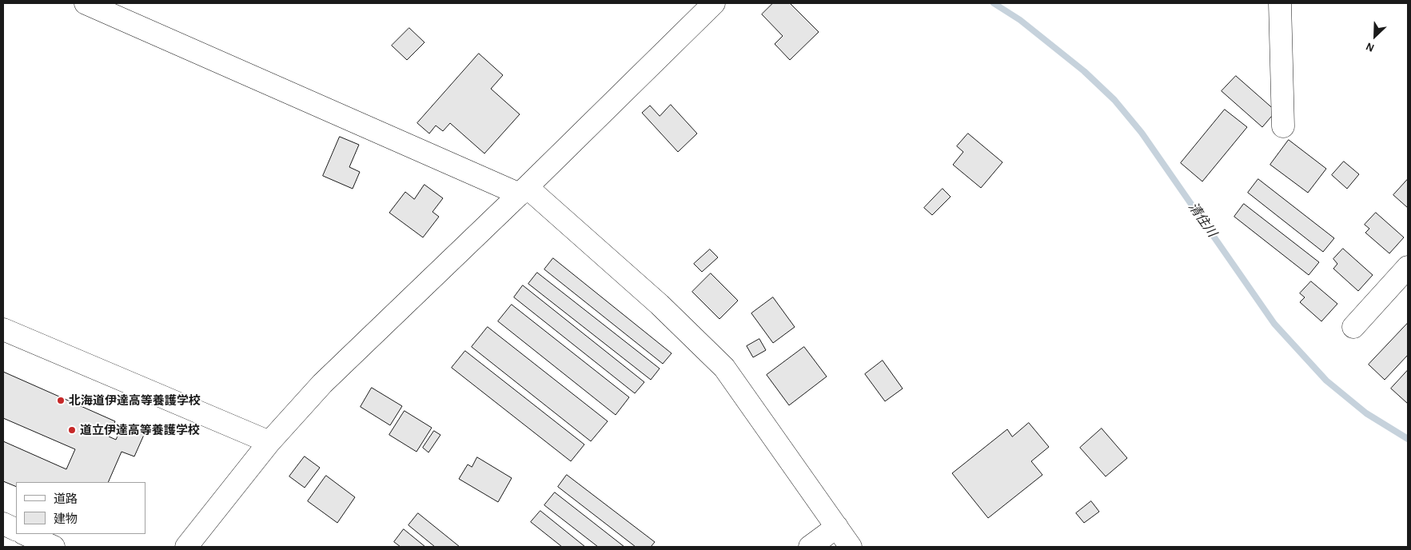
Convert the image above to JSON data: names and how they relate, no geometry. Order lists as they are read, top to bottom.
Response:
{
  "water": ["清住川"],
  "places": ["北海道伊達高等養護学校", "道立伊達高等養護学校"],
  "legend": ["道路", "建物"],
  "north": "bottom left"
}
